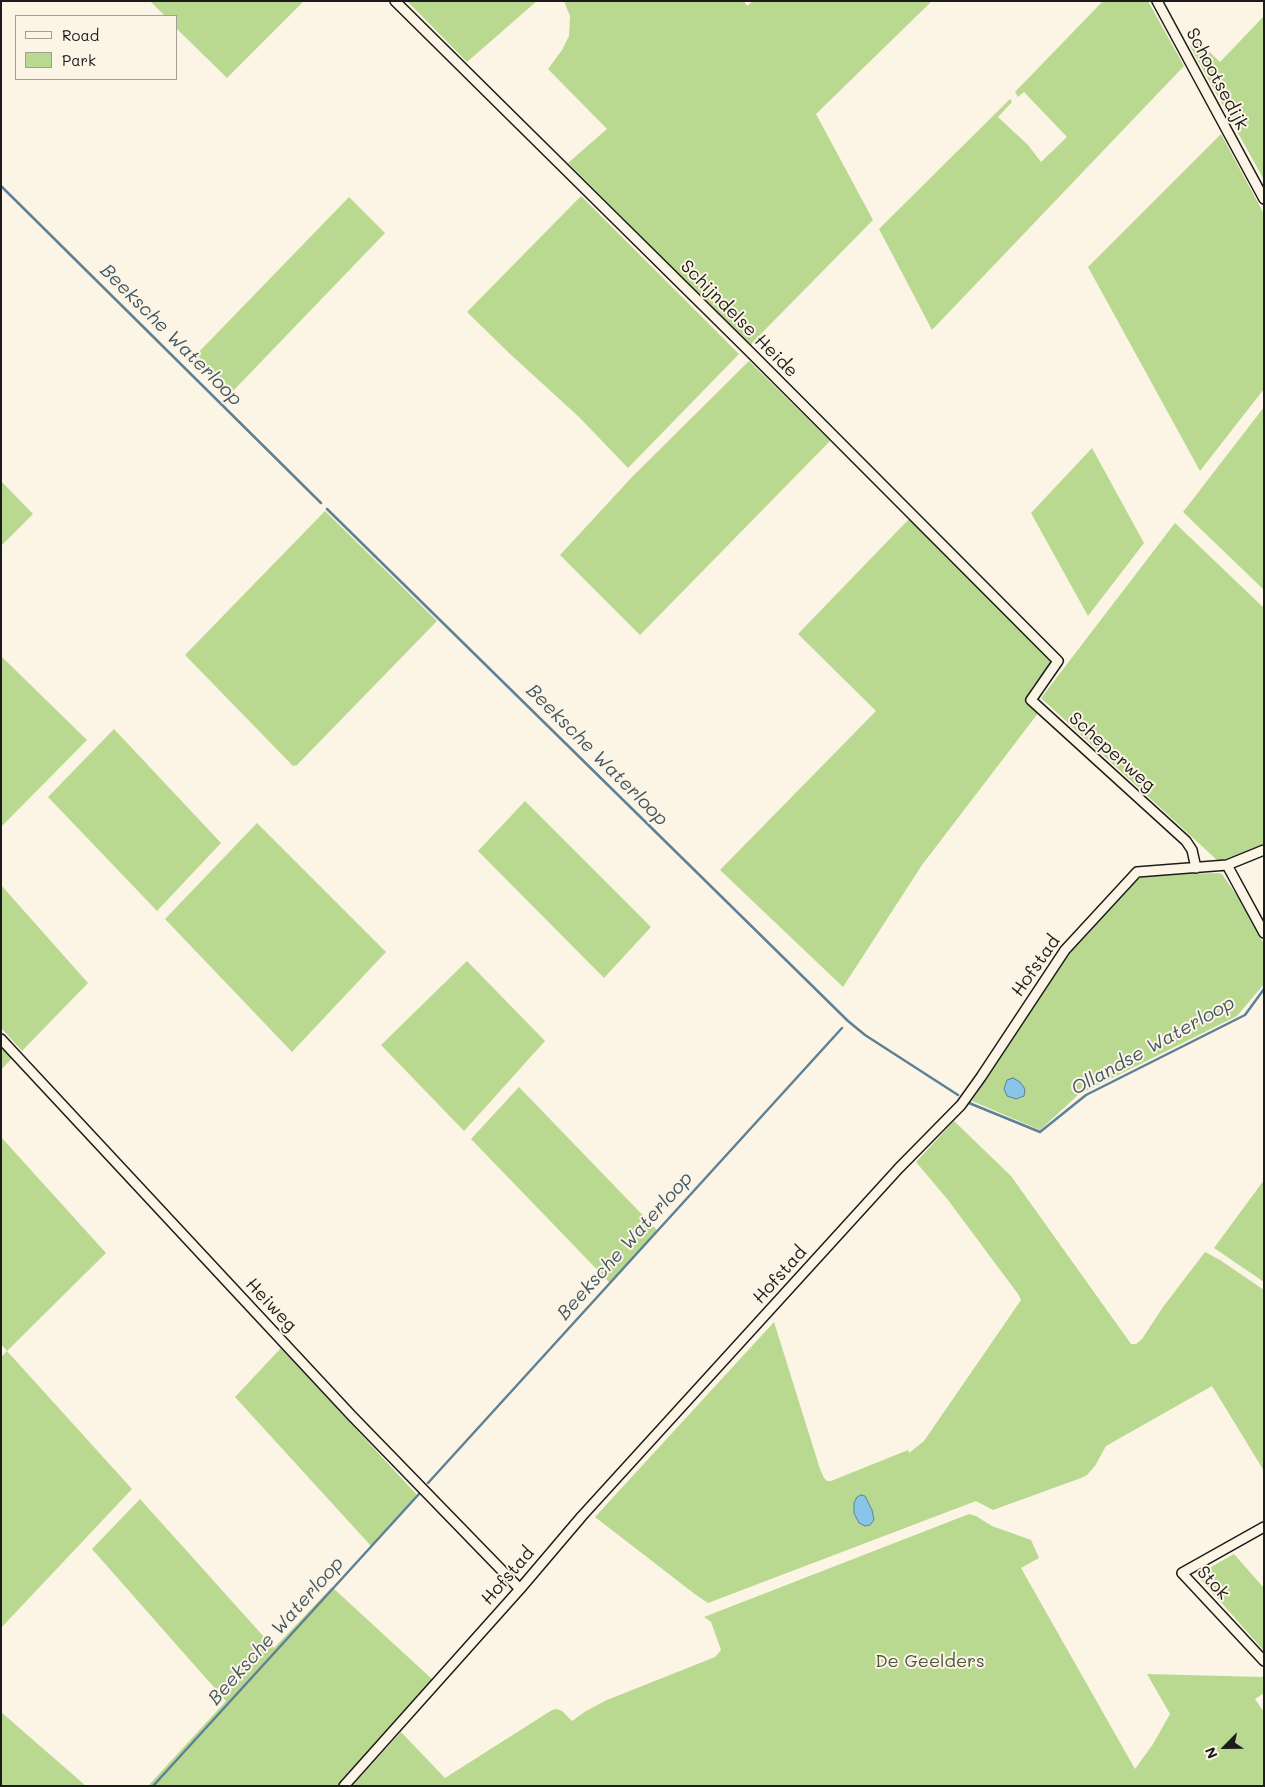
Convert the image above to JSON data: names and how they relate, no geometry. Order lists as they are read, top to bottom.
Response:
{
  "streets": {
    "street": [
      "Schootsedijk",
      "Schijndelse Heide",
      "Scheperweg",
      "Hofstad",
      "Heiweg",
      "Stok"
    ]
  },
  "crossings": [
    ["Schijndelse Heide", "Scheperweg"],
    ["Scheperweg", "Hofstad"],
    ["Hofstad", "Heiweg"]
  ],
  "water": ["Beeksche Waterloop", "Ollandse Waterloop"],
  "parks": ["De Geelders"],
  "legend": ["Road", "Park"],
  "north": "bottom left"
}
